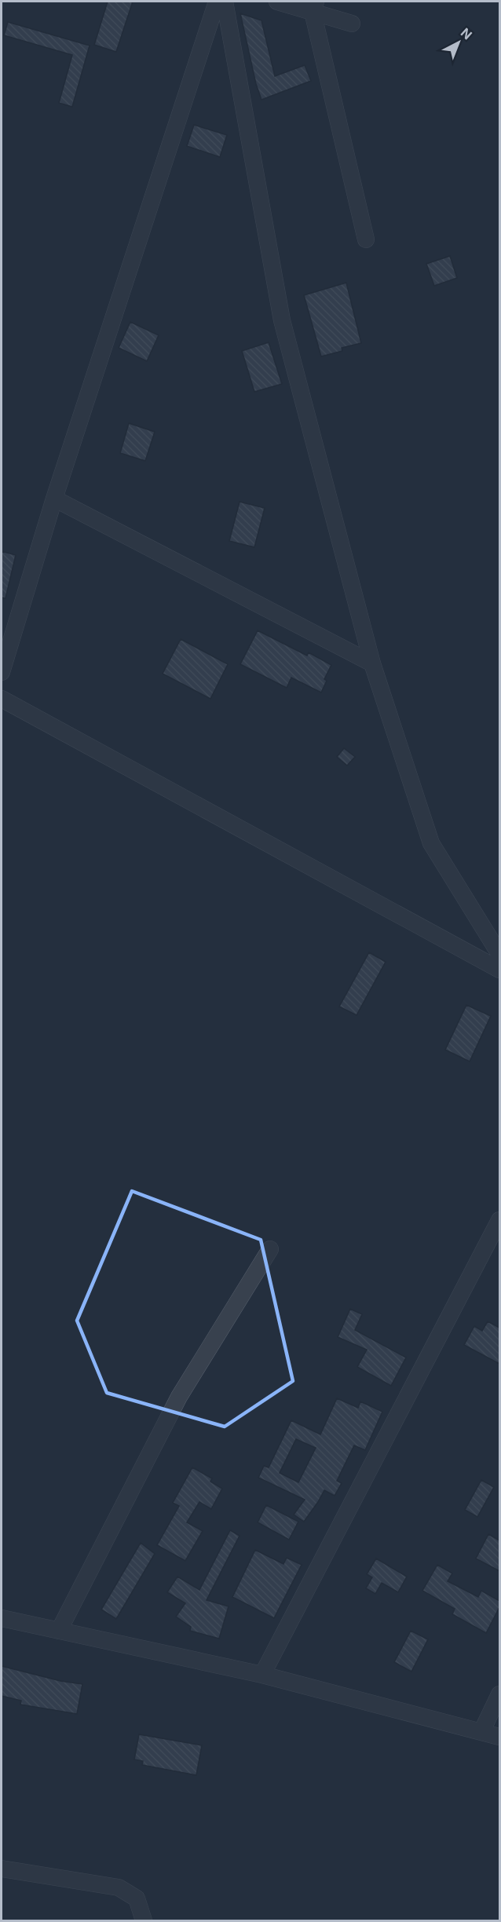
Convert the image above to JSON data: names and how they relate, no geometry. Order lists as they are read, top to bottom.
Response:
{
  "north": "top right"
}
